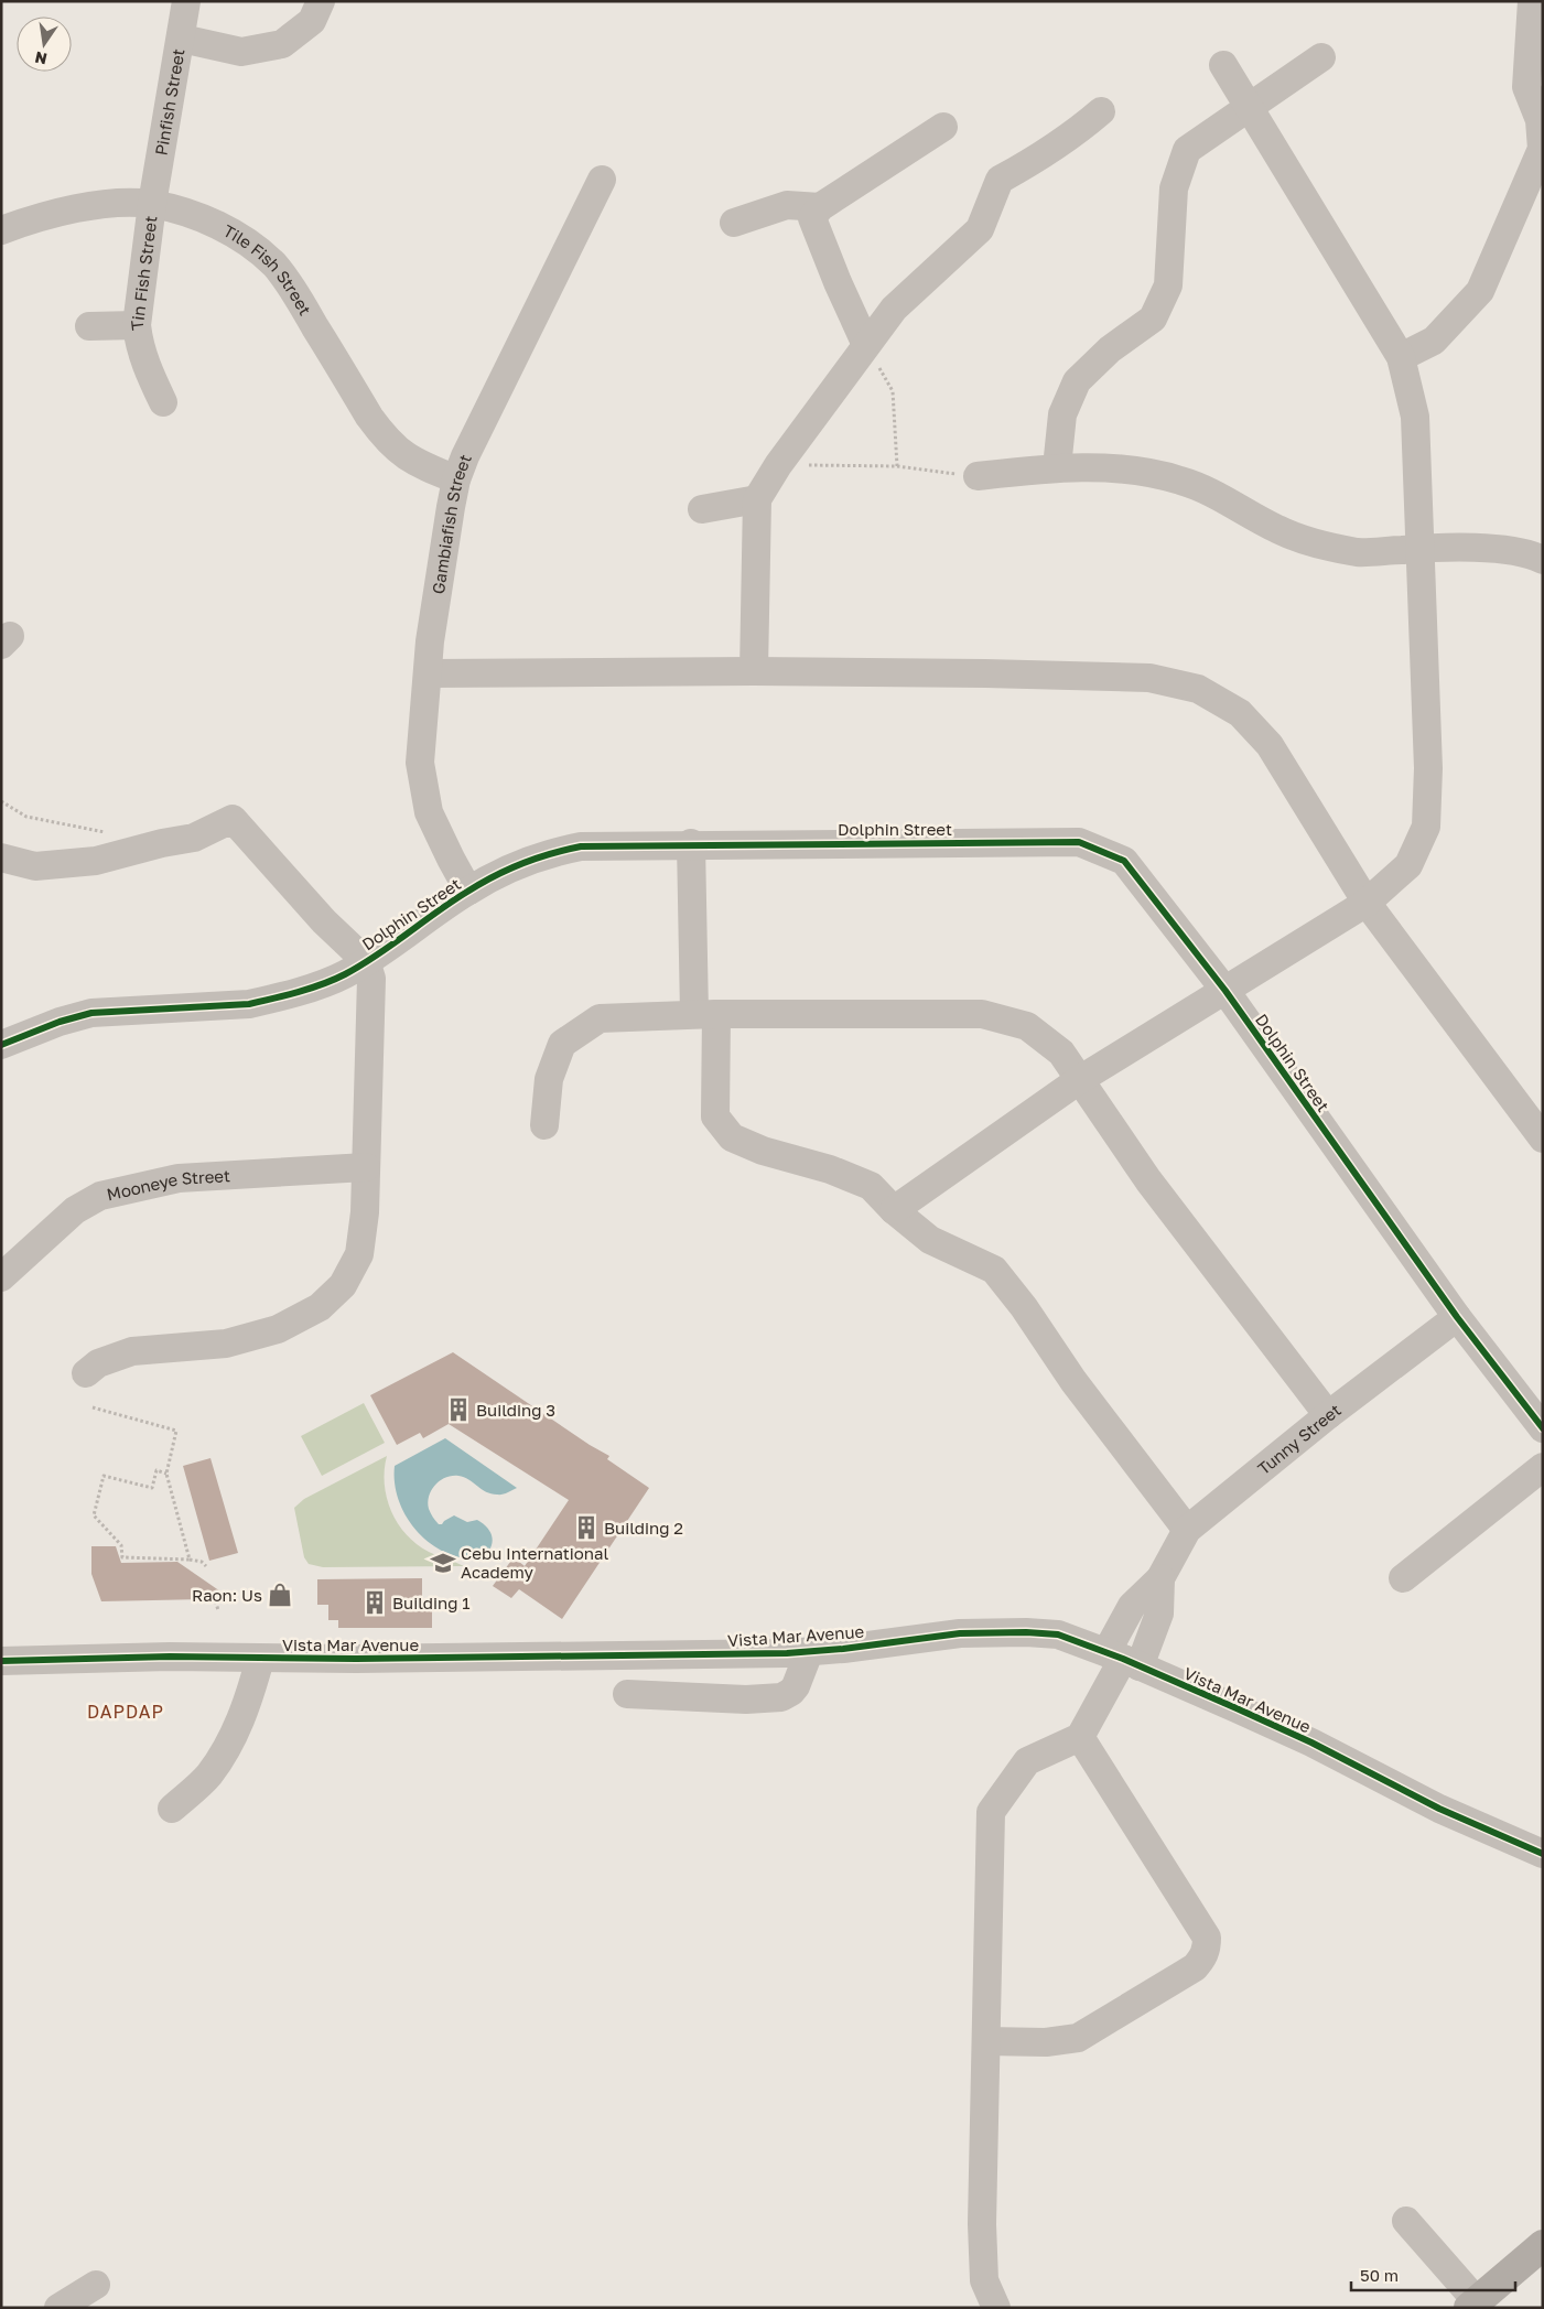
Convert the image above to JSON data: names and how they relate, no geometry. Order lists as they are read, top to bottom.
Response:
{
  "streets": {
    "street": [
      "Pinfish Street",
      "Tile Fish Street",
      "Tin Fish Street",
      "Gambiafish Street",
      "Dolphin Street",
      "Mooneye Street",
      "Tunny Street",
      "Vista Mar Avenue"
    ]
  },
  "crossings": [
    ["Pinfish Street", "Tile Fish Street"],
    ["Pinfish Street", "Tin Fish Street"],
    ["Tile Fish Street", "Tin Fish Street"],
    ["Tile Fish Street", "Gambiafish Street"],
    ["Gambiafish Street", "Dolphin Street"],
    ["Dolphin Street", "Tunny Street"],
    ["Tunny Street", "Vista Mar Avenue"]
  ],
  "districts": ["DAPDAP"],
  "places": {
    "building": ["Building 3", "Building 2", "Building 1"],
    "school or university": ["Cebu International Academy"],
    "shop": ["Raon: Us"]
  },
  "scale_bar": "50 m",
  "north": "bottom"
}
